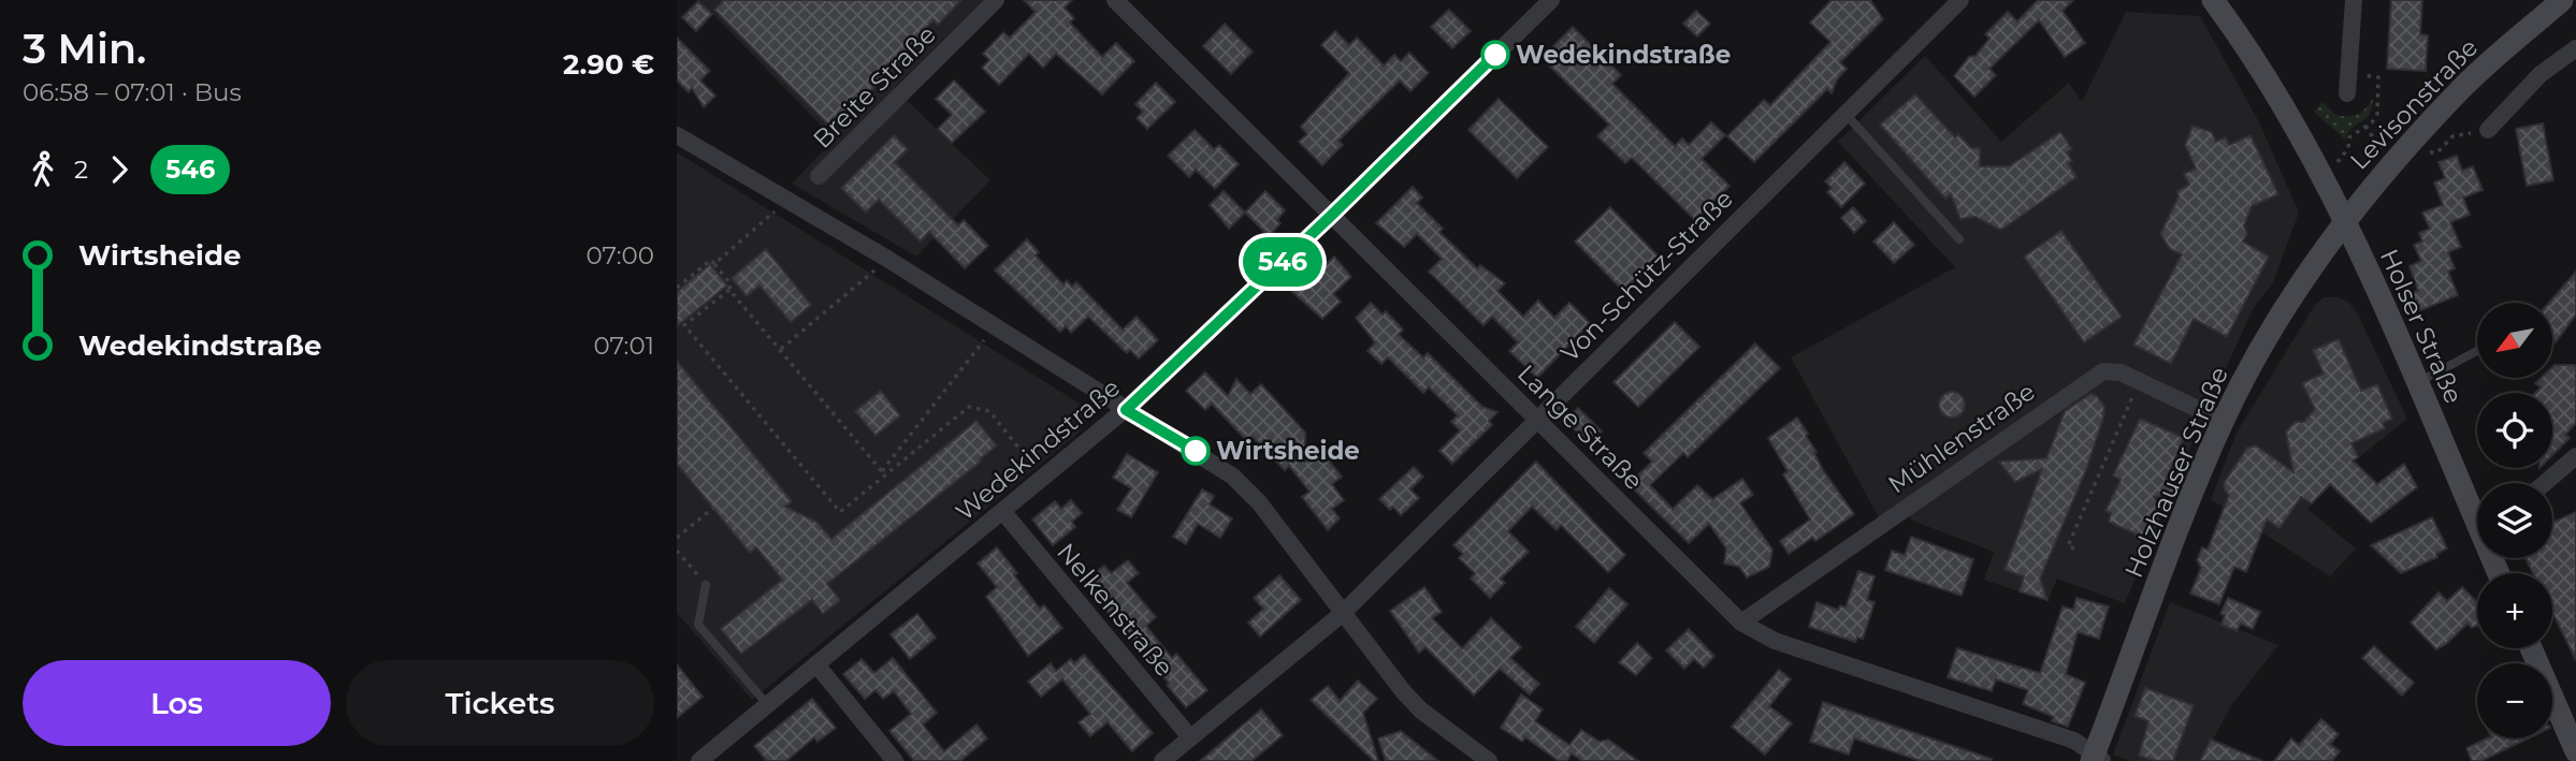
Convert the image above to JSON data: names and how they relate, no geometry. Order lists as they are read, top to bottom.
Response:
{
  "streets": {
    "main road": ["Levisonstraße", "Holser Straße", "Holzhauser Straße"],
    "street": [
      "Breite Straße",
      "Von-Schütz-Straße",
      "Lange Straße",
      "Mühlenstraße",
      "Wedekindstraße",
      "Nelkenstraße"
    ]
  },
  "crossings": [
    ["Levisonstraße", "Holser Straße"],
    ["Levisonstraße", "Holzhauser Straße"],
    ["Von-Schütz-Straße", "Lange Straße"],
    ["Von-Schütz-Straße", "Nelkenstraße"],
    ["Holser Straße", "Holzhauser Straße"],
    ["Lange Straße", "Mühlenstraße"],
    ["Lange Straße", "Wedekindstraße"],
    ["Lange Straße", "Holzhauser Straße"],
    ["Mühlenstraße", "Holzhauser Straße"],
    ["Wedekindstraße", "Nelkenstraße"]
  ],
  "places": ["Wedekindstraße", "Wirtsheide"],
  "lines": ["bus line 546"],
  "north": "bottom left",
  "page": {
    "heading": ["3 Min.", "06:58 – 07:01 · Bus", "2.90 €"],
    "on_map": "546",
    "legs": ["2", "546"],
    "list": [
      {
        "name": "Wirtsheide",
        "value": "07:00"
      },
      {
        "name": "Wedekindstraße",
        "value": "07:01"
      }
    ],
    "map_buttons": ["+", "−"],
    "buttons": ["Los", "Tickets"]
  }
}
